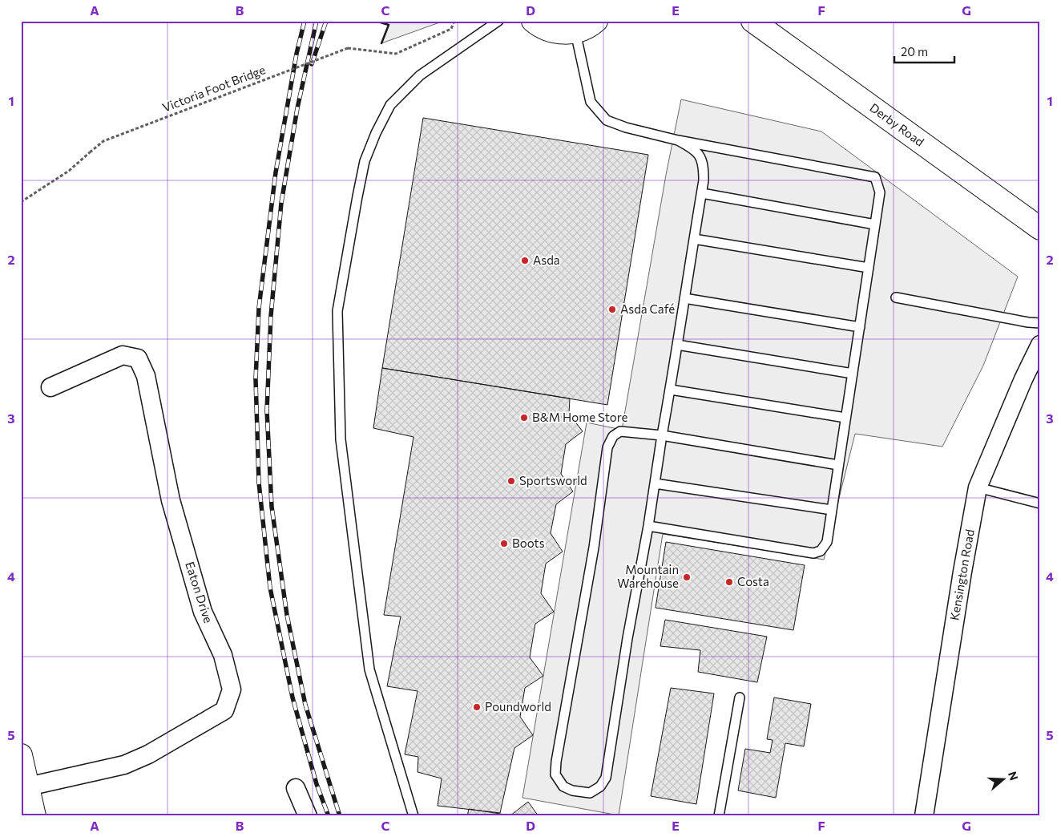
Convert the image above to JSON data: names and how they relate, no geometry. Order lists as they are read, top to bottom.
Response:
{
  "streets": {
    "street": ["Derby Road", "Kensington Road", "Eaton Drive"],
    "path": ["Victoria Foot Bridge"]
  },
  "places": [
    "Asda",
    "Asda Café",
    "B&M Home Store",
    "Sportsworld",
    "Boots",
    "Mountain Warehouse",
    "Costa",
    "Poundworld"
  ],
  "scale_bar": "20 m",
  "north": "right",
  "grid": {
    "columns": [
      "A",
      "B",
      "C",
      "D",
      "E",
      "F",
      "G"
    ],
    "rows": [
      "1",
      "2",
      "3",
      "4",
      "5"
    ]
  }
}
